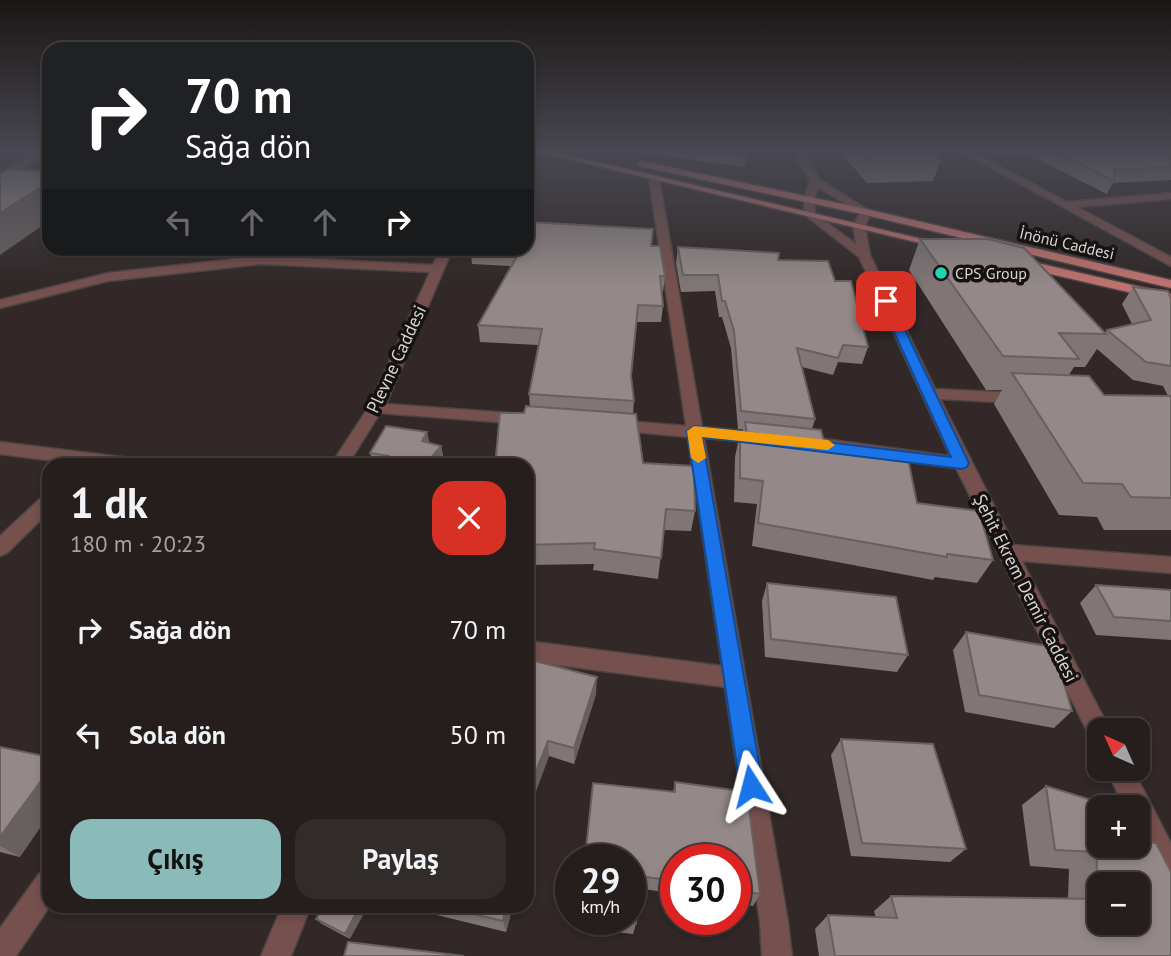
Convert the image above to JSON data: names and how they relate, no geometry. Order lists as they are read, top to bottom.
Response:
{
  "streets": {
    "main road": ["İnönü Caddesi"],
    "street": ["Plevne Caddesi", "Şehit Ekrem Demir Caddesi"]
  },
  "places": ["CPS Group"],
  "north": "top left",
  "page": {
    "turn": ["70 m", "Sağa dön"],
    "heading": ["1 dk", "180 m · 20:23"],
    "list": [
      {
        "name": "Sağa dön",
        "value": "70 m"
      },
      {
        "name": "Sola dön",
        "value": "50 m"
      }
    ],
    "map_buttons": ["+", "−"],
    "buttons": ["Çıkış", "Paylaş"],
    "speed": "29 km/h",
    "limit": "30"
  }
}
